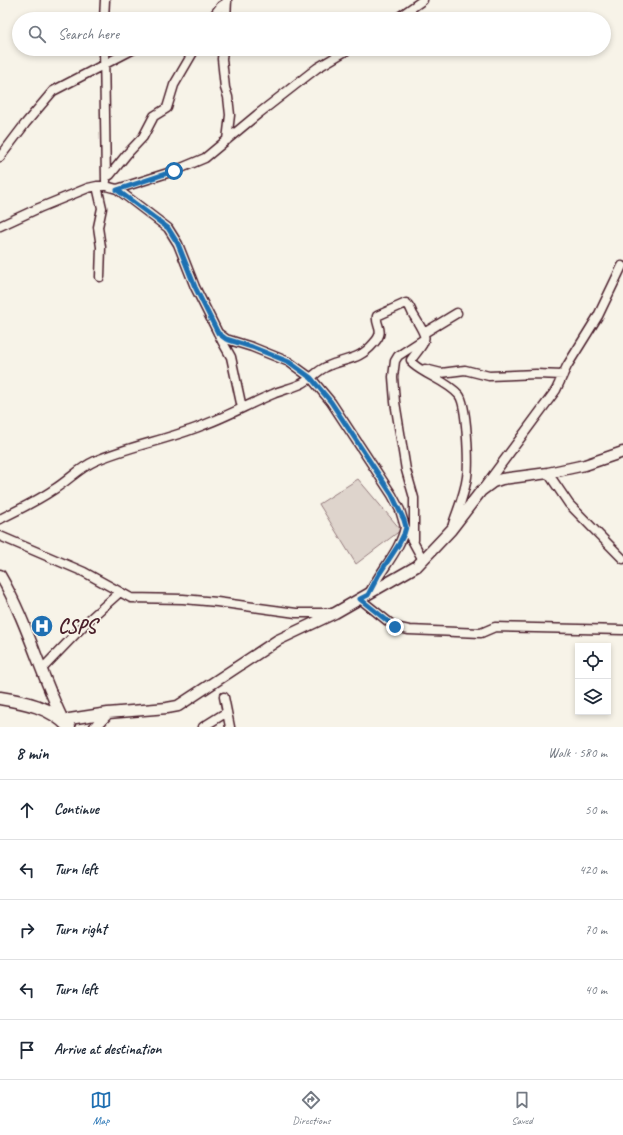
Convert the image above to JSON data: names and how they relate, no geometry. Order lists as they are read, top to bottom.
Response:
{
  "places": {
    "hospital": ["CSPS"]
  },
  "page": {
    "search": "Search here",
    "heading": ["8 min", "Walk · 580 m"],
    "list": [
      ["Continue", "50 m"],
      ["Turn left", "420 m"],
      ["Turn right", "70 m"],
      ["Turn left", "40 m"],
      "Arrive at destination"
    ],
    "nav": ["Map", "Directions", "Saved"]
  }
}
